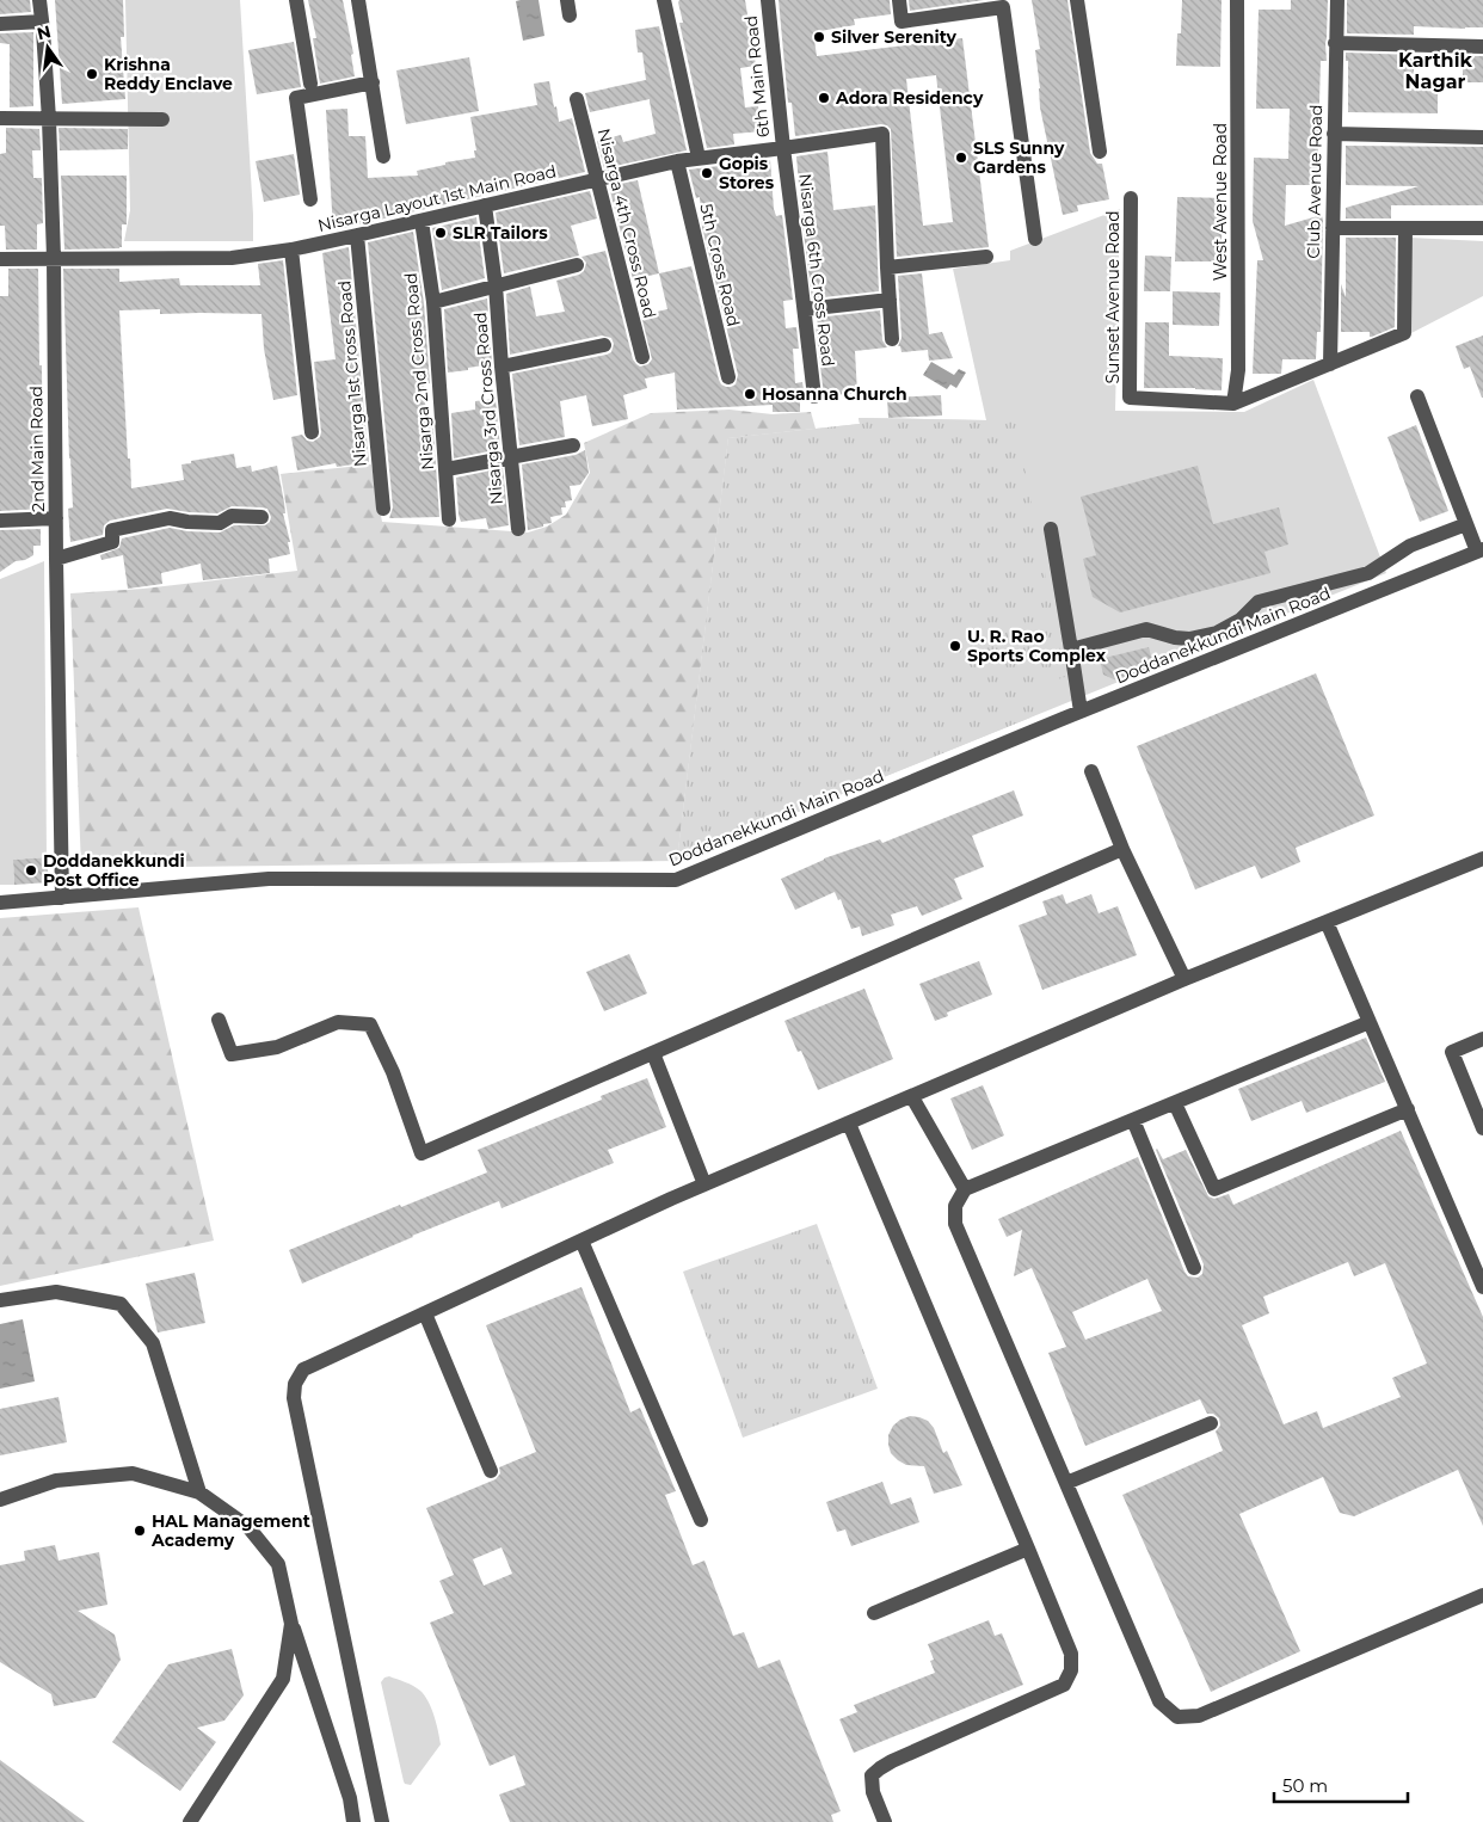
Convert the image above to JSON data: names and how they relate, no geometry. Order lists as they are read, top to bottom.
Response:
{
  "streets": {
    "street": [
      "6th Main Road",
      "Club Avenue Road",
      "Nisarga Layout 1st Main Road",
      "West Avenue Road",
      "Nisarga 4th Cross Road",
      "5th Cross Road",
      "Nisarga 6th Cross Road",
      "Sunset Avenue Road",
      "Nisarga 2nd Cross Road",
      "Nisarga 1st Cross Road",
      "Nisarga 3rd Cross Road",
      "2nd Main Road",
      "Doddanekkundi Main Road"
    ]
  },
  "crossings": [
    ["6th Main Road", "Nisarga Layout 1st Main Road"],
    ["6th Main Road", "Nisarga 6th Cross Road"],
    ["Club Avenue Road", "Sunset Avenue Road"],
    ["Nisarga Layout 1st Main Road", "Nisarga 4th Cross Road"],
    ["Nisarga Layout 1st Main Road", "5th Cross Road"],
    ["Nisarga Layout 1st Main Road", "Nisarga 6th Cross Road"],
    ["Nisarga Layout 1st Main Road", "Nisarga 2nd Cross Road"],
    ["Nisarga Layout 1st Main Road", "Nisarga 1st Cross Road"],
    ["Nisarga Layout 1st Main Road", "Nisarga 3rd Cross Road"],
    ["Nisarga Layout 1st Main Road", "2nd Main Road"],
    ["West Avenue Road", "Sunset Avenue Road"],
    ["Nisarga 2nd Cross Road", "Nisarga 3rd Cross Road"],
    ["2nd Main Road", "Doddanekkundi Main Road"]
  ],
  "districts": ["Karthik Nagar"],
  "places": [
    "Silver Serenity",
    "Krishna Reddy Enclave",
    "Adora Residency",
    "SLS Sunny Gardens",
    "Gopis Stores",
    "SLR Tailors",
    "Hosanna Church",
    "U. R. Rao Sports Complex",
    "Doddanekkundi Post Office",
    "HAL Management Academy"
  ],
  "scale_bar": "50 m",
  "north": "top"
}
